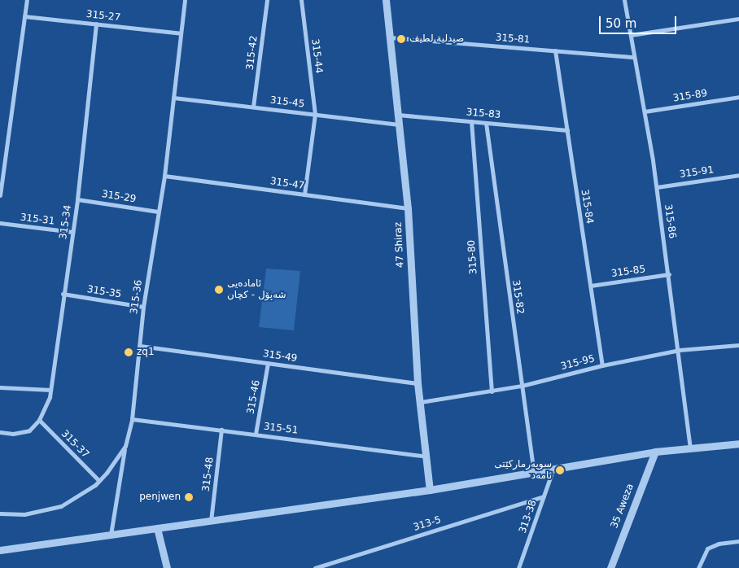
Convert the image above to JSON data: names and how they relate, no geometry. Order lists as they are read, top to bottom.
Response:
{
  "streets": {
    "street": [
      "315-27",
      "315-81",
      "315-42",
      "315-44",
      "315-89",
      "315-45",
      "315-83",
      "315-91",
      "315-47",
      "315-29",
      "315-84",
      "315-31",
      "315-86",
      "315-34",
      "47 Shiraz",
      "315-80",
      "315-85",
      "315-35",
      "315-36",
      "315-82",
      "315-49",
      "315-95",
      "315-46",
      "315-51",
      "315-37",
      "315-48",
      "35 Aweza",
      "313-38",
      "313-5"
    ]
  },
  "crossings": [
    ["315-27", "315-34"],
    ["315-27", "315-36"],
    ["315-81", "315-84"],
    ["315-81", "315-86"],
    ["315-81", "47 Shiraz"],
    ["315-42", "315-45"],
    ["315-44", "315-45"],
    ["315-44", "315-47"],
    ["315-89", "315-86"],
    ["315-45", "47 Shiraz"],
    ["315-45", "315-36"],
    ["315-83", "315-84"],
    ["315-83", "47 Shiraz"],
    ["315-83", "315-80"],
    ["315-83", "315-82"],
    ["315-91", "315-86"],
    ["315-47", "47 Shiraz"],
    ["315-47", "315-36"],
    ["315-29", "315-34"],
    ["315-29", "315-36"],
    ["315-84", "315-85"],
    ["315-84", "315-95"],
    ["315-31", "315-34"],
    ["315-86", "315-85"],
    ["315-86", "315-95"],
    ["315-34", "315-35"],
    ["315-34", "315-37"],
    ["47 Shiraz", "315-49"],
    ["47 Shiraz", "315-95"],
    ["47 Shiraz", "315-51"],
    ["315-80", "315-95"],
    ["315-35", "315-36"],
    ["315-36", "315-49"],
    ["315-36", "315-51"],
    ["315-36", "315-37"],
    ["315-82", "315-95"],
    ["315-49", "315-46"],
    ["315-46", "315-51"],
    ["315-51", "315-48"],
    ["313-38", "313-5"]
  ],
  "places": [
    "صیدلیة لطیف",
    "ئامادەیی شەپۆل - کچان",
    "zq1",
    "سوپەرمارکێتی ئامەد",
    "penjwen"
  ],
  "scale_bar": "50 m"
}
